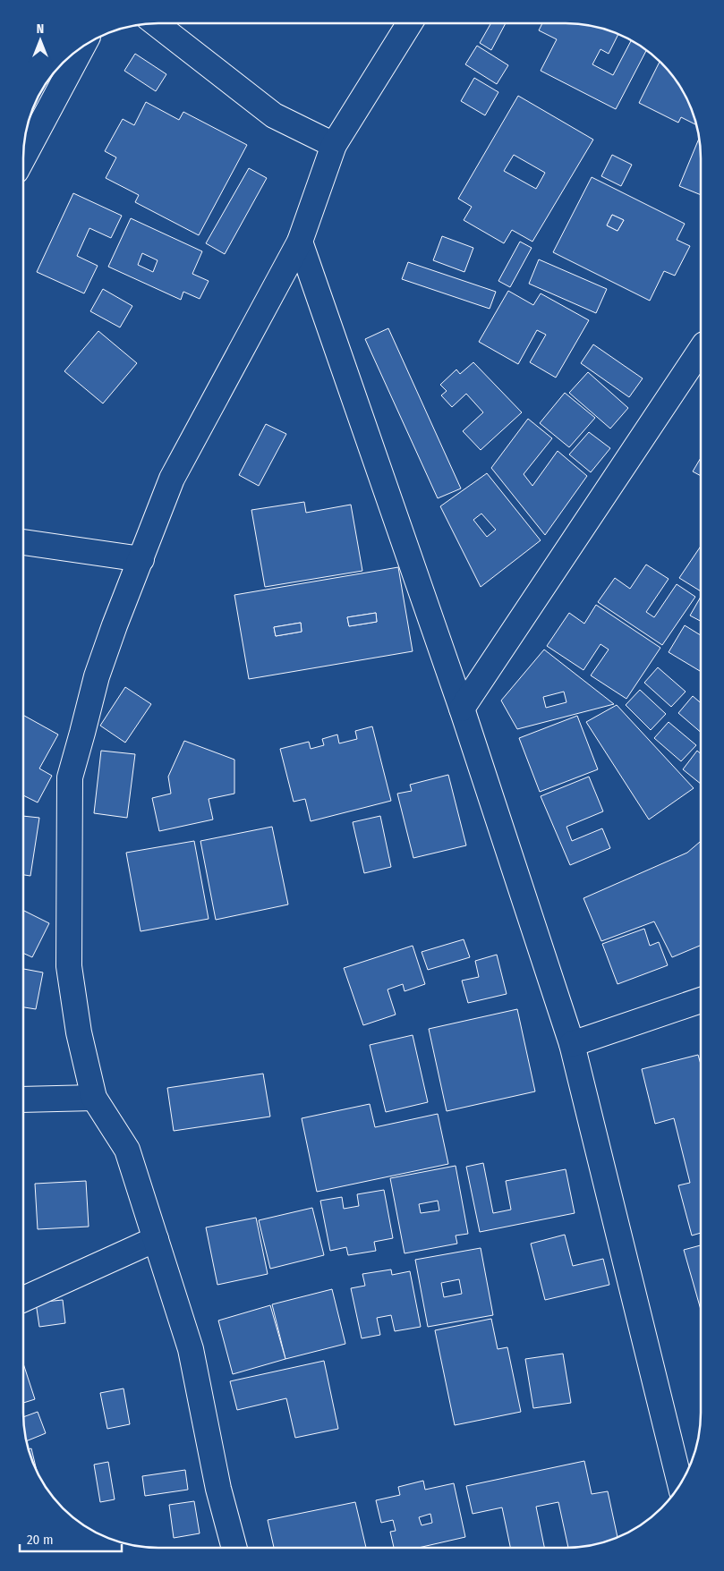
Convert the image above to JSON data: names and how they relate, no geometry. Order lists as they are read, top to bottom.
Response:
{
  "scale_bar": "20 m",
  "north": "top"
}
